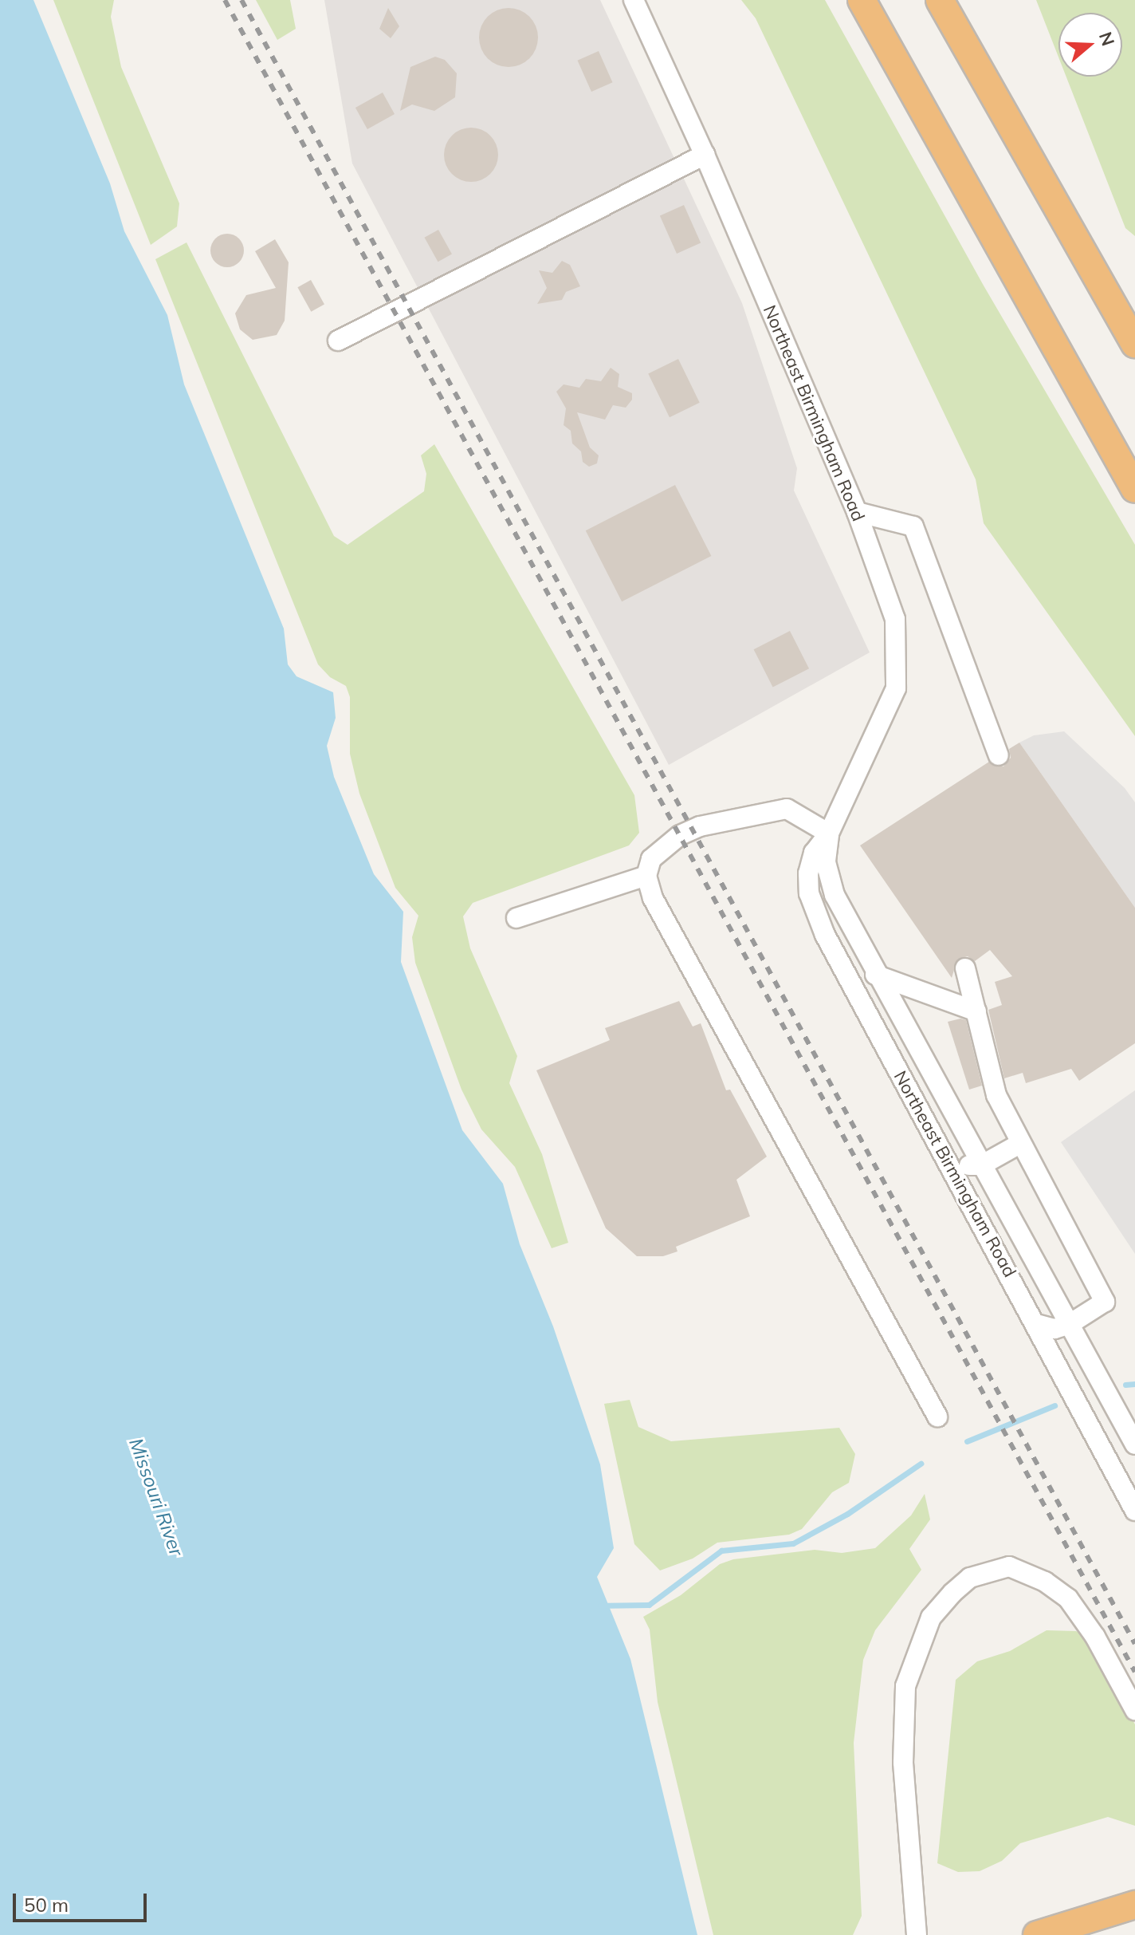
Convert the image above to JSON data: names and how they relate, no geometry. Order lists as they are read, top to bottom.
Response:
{
  "streets": {
    "street": ["Northeast Birmingham Road"]
  },
  "water": ["Missouri River"],
  "scale_bar": "50 m",
  "north": "right"
}
